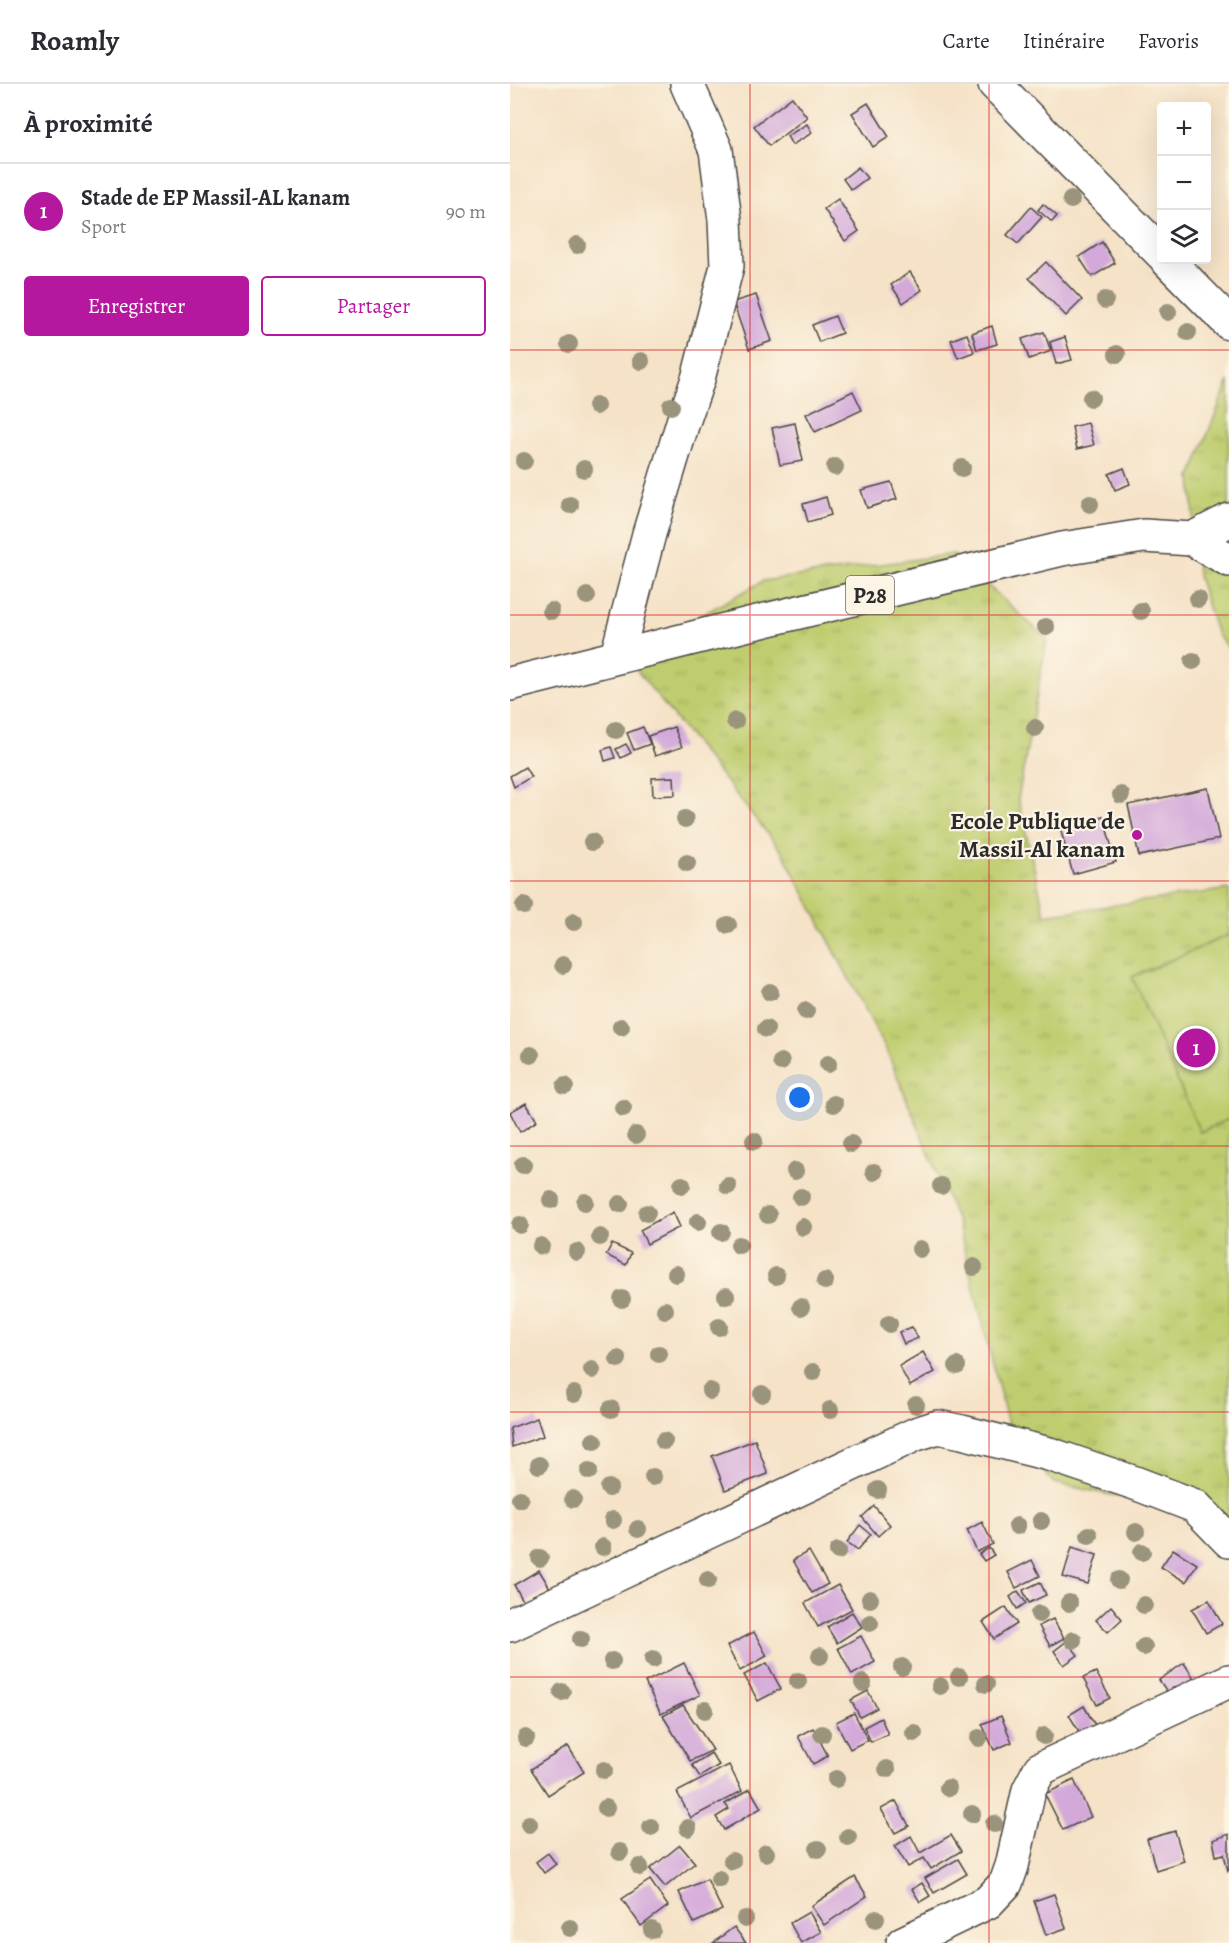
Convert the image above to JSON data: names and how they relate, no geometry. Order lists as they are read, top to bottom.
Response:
{
  "streets": {
    "street": ["P28"]
  },
  "places": ["Ecole Publique de Massil-Al kanam"],
  "page": {
    "header": "Roamly",
    "nav": ["Carte", "Itinéraire", "Favoris"],
    "heading": "À proximité",
    "map_buttons": ["+", "−"],
    "list": [
      {
        "mark": "1",
        "name": "Stade de EP Massil-AL kanam",
        "note": "Sport",
        "value": "90 m"
      }
    ],
    "buttons": ["Enregistrer", "Partager"],
    "pins": "1"
  }
}
